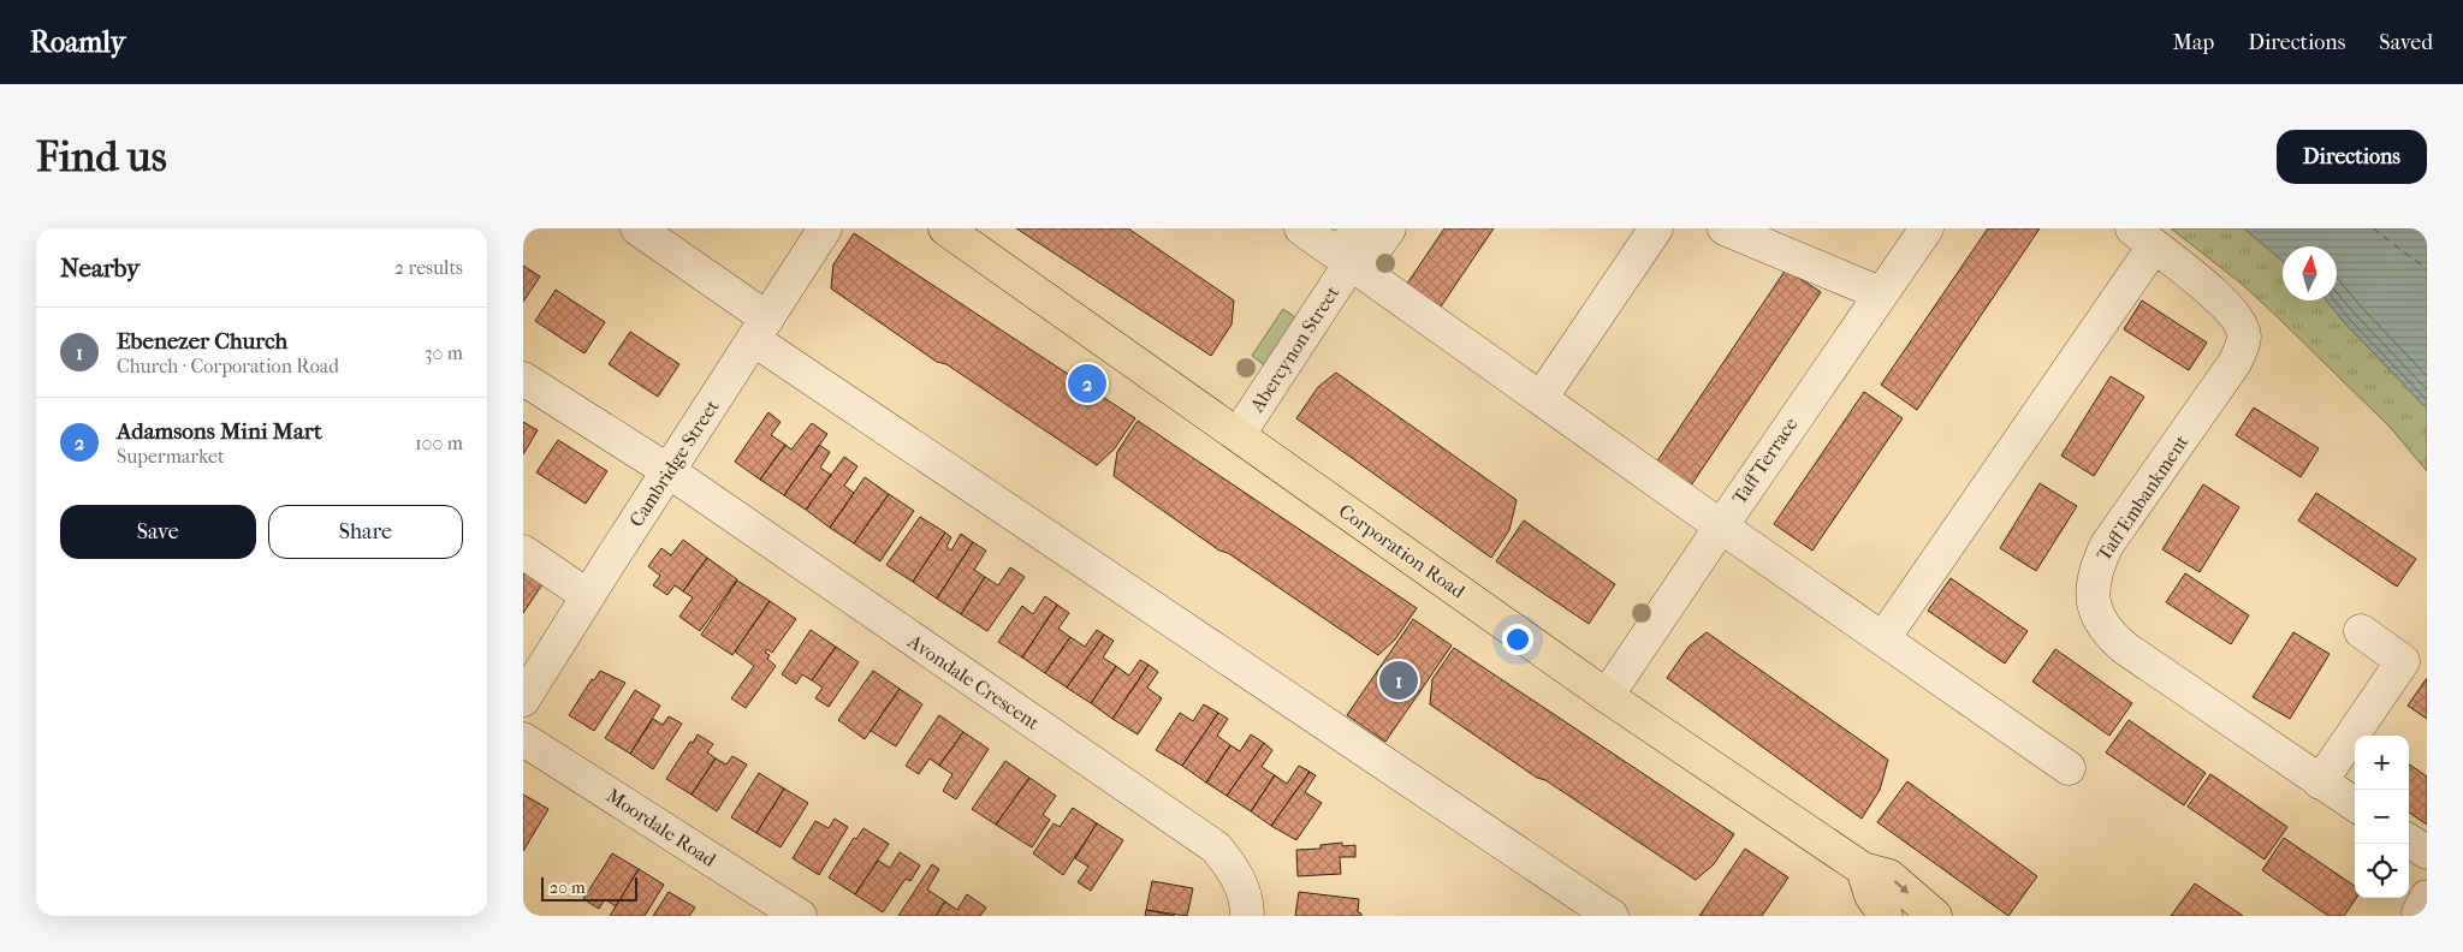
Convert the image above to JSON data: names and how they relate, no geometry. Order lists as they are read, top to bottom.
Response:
{
  "streets": {
    "main road": ["Corporation Road"],
    "street": [
      "Abercynon Street",
      "Taff Terrace",
      "Cambridge Street",
      "Taff Embankment",
      "Avondale Crescent",
      "Moordale Road"
    ]
  },
  "crossings": [
    ["Abercynon Street", "Corporation Road"],
    ["Taff Terrace", "Corporation Road"],
    ["Cambridge Street", "Avondale Crescent"]
  ],
  "scale_bar": "20 m",
  "north": "top",
  "page": {
    "header": "Roamly",
    "nav": ["Map", "Directions", "Saved"],
    "buttons": [
      "Directions",
      ["Save", "Share"]
    ],
    "title": "Find us",
    "heading": ["Nearby", "2 results"],
    "list": [
      {
        "mark": "1",
        "name": "Ebenezer Church",
        "note": "Church · Corporation Road",
        "value": "30 m"
      },
      {
        "mark": "2",
        "name": "Adamsons Mini Mart",
        "note": "Supermarket",
        "value": "100 m"
      }
    ],
    "pins": ["2", "1"],
    "map_buttons": ["+", "−"],
    "scale": "20 m"
  }
}
